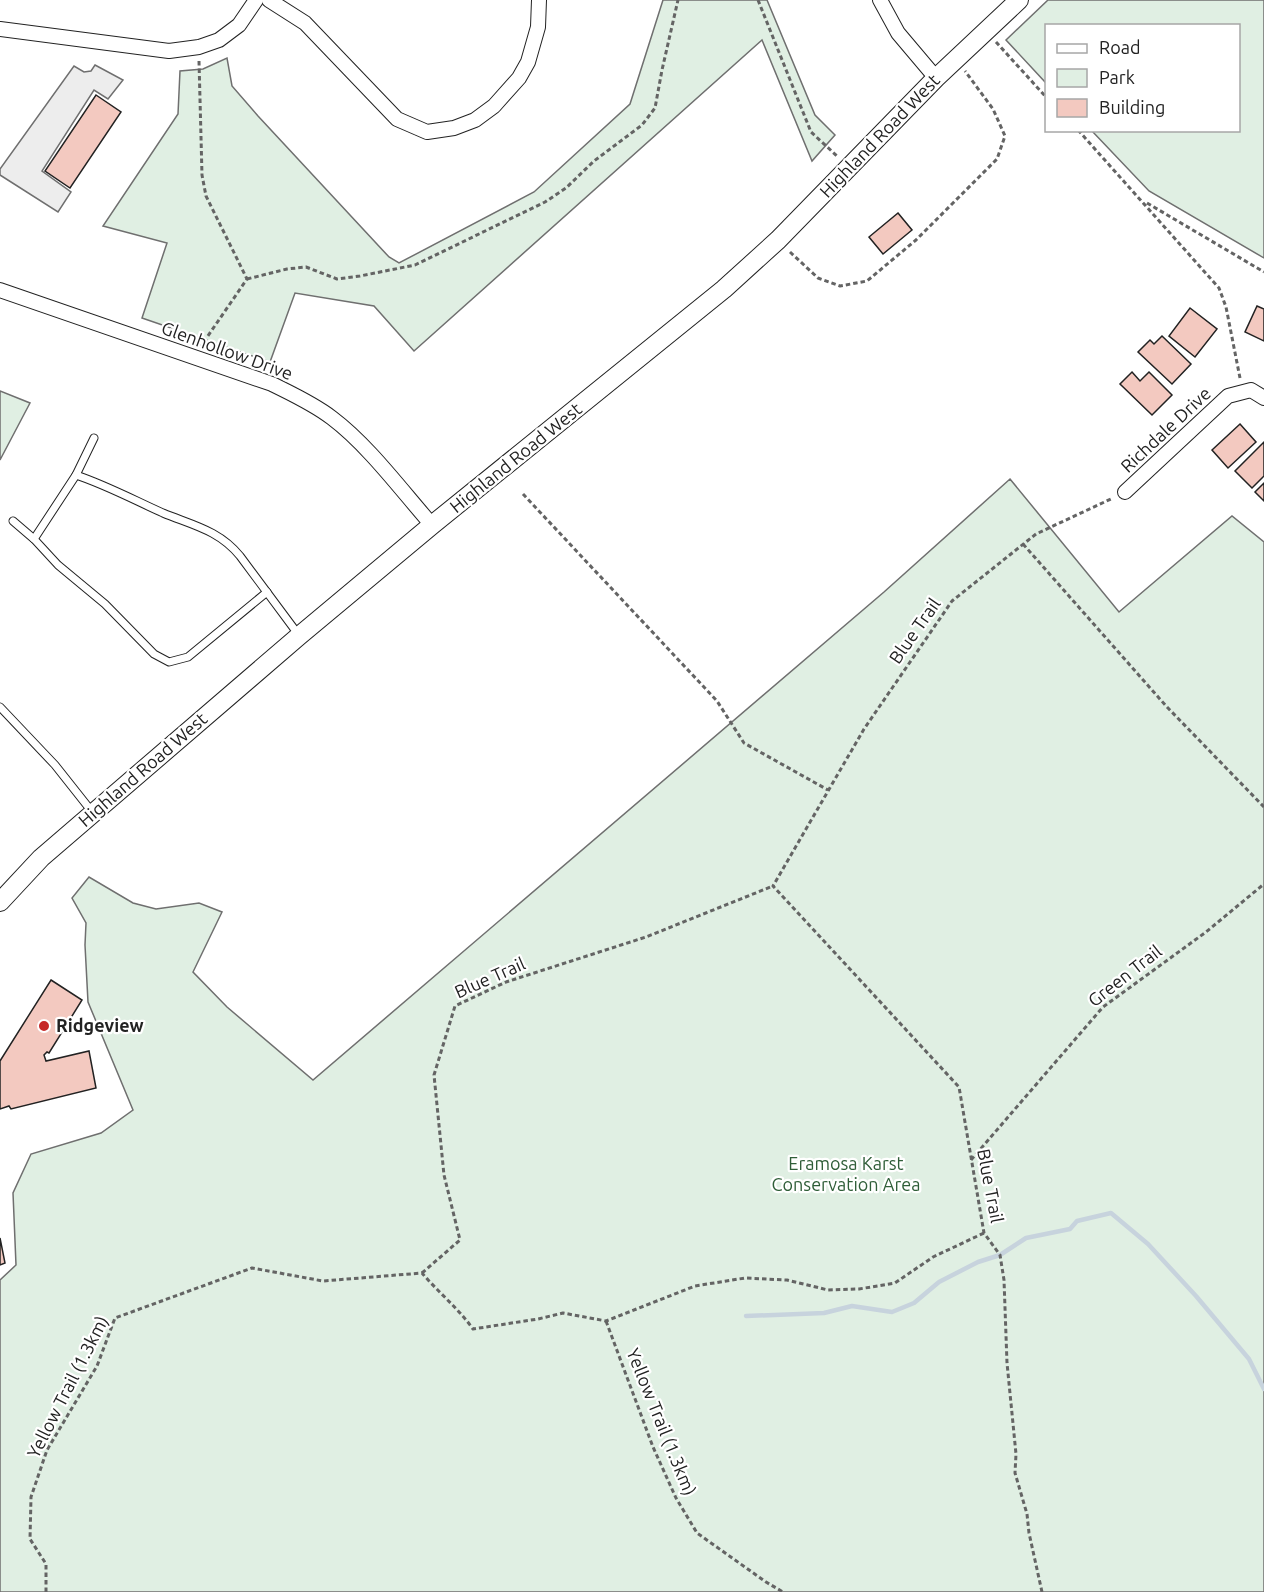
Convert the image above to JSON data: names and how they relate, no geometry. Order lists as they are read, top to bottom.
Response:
{
  "streets": {
    "street": ["Highland Road West", "Glenhollow Drive", "Richdale Drive"],
    "path": ["Blue Trail", "Green Trail", "Yellow Trail (1.3km)"]
  },
  "crossings": [
    ["Highland Road West", "Glenhollow Drive"],
    ["Richdale Drive", "Blue Trail"],
    ["Blue Trail", "Green Trail"],
    ["Blue Trail", "Yellow Trail (1.3km)"]
  ],
  "parks": ["Eramosa Karst Conservation Area"],
  "places": ["Ridgeview"],
  "legend": ["Road", "Park", "Building"]
}
